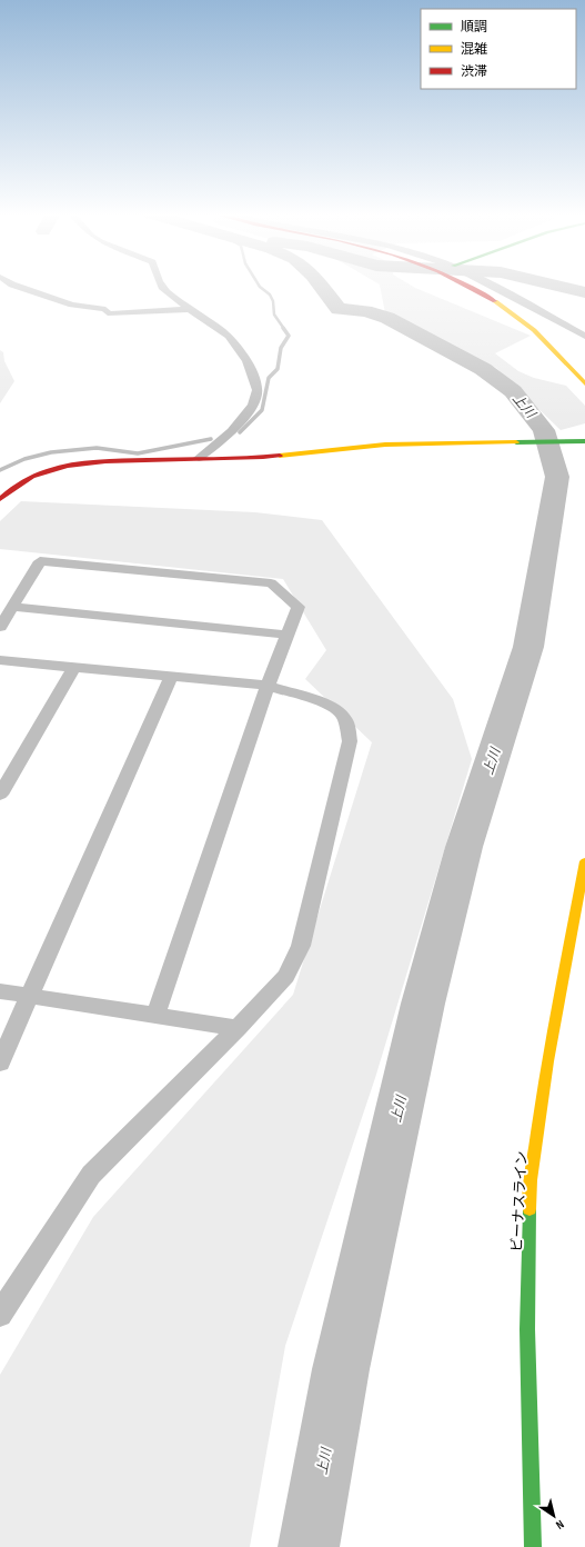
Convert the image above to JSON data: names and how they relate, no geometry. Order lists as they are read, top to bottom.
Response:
{
  "streets": {
    "main road": ["ビーナスライン"]
  },
  "water": ["上川"],
  "legend": ["順調", "混雑", "渋滞"],
  "north": "bottom right"
}
